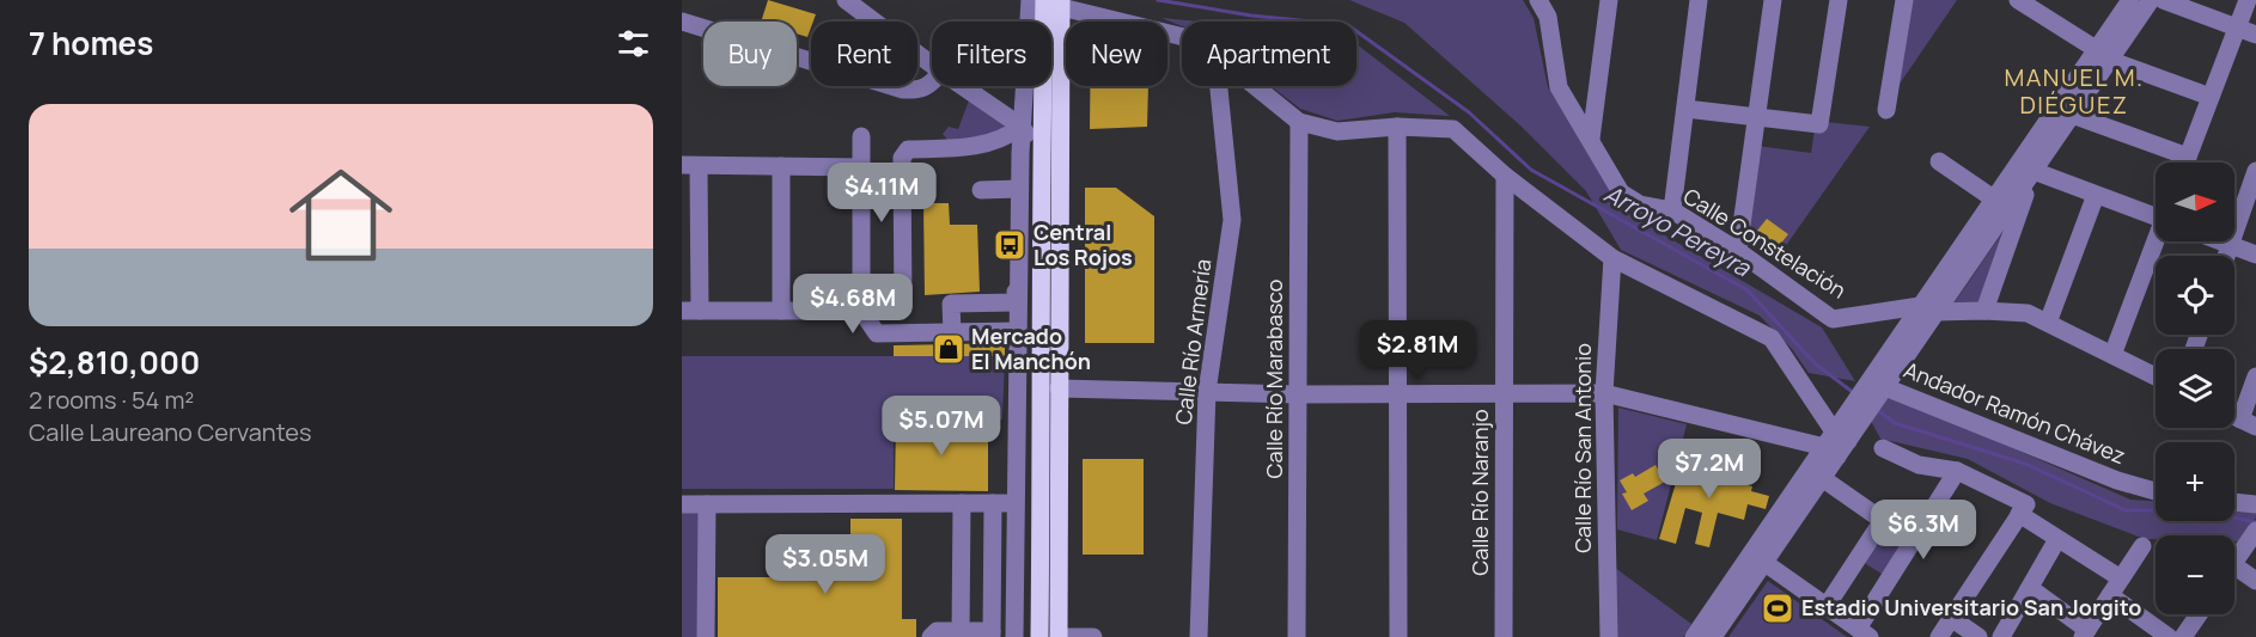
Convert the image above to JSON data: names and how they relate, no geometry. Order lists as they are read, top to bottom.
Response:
{
  "streets": {
    "street": [
      "Calle Constelación",
      "Calle Río Armería",
      "Calle Río Marabasco",
      "Andador Ramón Chávez",
      "Calle Río San Antonio",
      "Calle Río Naranjo"
    ]
  },
  "districts": ["MANUEL M. DIÉGUEZ"],
  "water": ["Arroyo Pereyra"],
  "places": {
    "bus stop": ["Central Los Rojos"],
    "shop": ["Mercado El Manchón"],
    "sports": ["Estadio Universitario San Jorgito"]
  },
  "north": "right",
  "page": {
    "heading": "7 homes",
    "chip": [
      "Buy",
      "Rent",
      "Filters",
      "New",
      "Apartment"
    ],
    "list": [
      {
        "name": "$2,810,000",
        "note": "2 rooms · 54 m² · Calle Laureano Cervantes"
      }
    ],
    "map_buttons": ["+", "−"],
    "price": [
      "$4.11M",
      "$4.68M",
      "$2.81M",
      "$5.07M",
      "$7.2M",
      "$6.3M",
      "$3.05M"
    ]
  }
}
